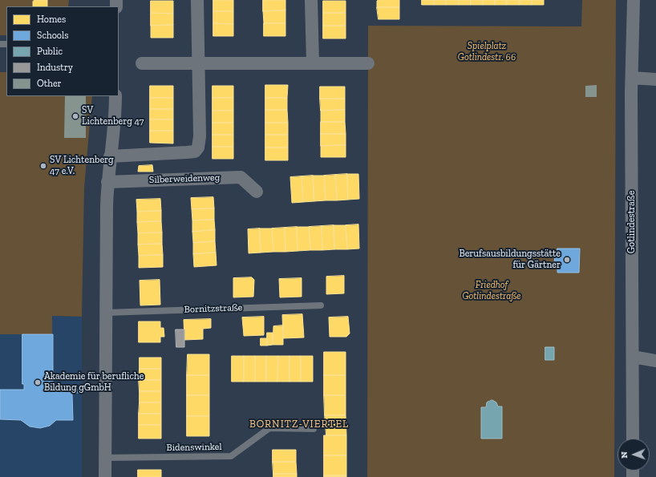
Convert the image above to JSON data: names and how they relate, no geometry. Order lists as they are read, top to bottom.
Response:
{
  "streets": {
    "street": ["Silberweidenweg", "Gotlindestraße"],
    "lane": ["Bornitzstraße", "Bidenswinkel"]
  },
  "districts": ["BORNITZ-VIERTEL"],
  "parks": ["Spielplatz Gotlindestr. 66", "Friedhof Gotlindestraße"],
  "places": [
    "SV Lichtenberg 47",
    "SV Lichtenberg 47 e.V.",
    "Berufsausbildungsstätte für Gärtner",
    "Akademie für berufliche Bildung gGmbH"
  ],
  "legend": [
    "Homes",
    "Schools",
    "Public",
    "Industry",
    "Other"
  ],
  "north": "left"
}
